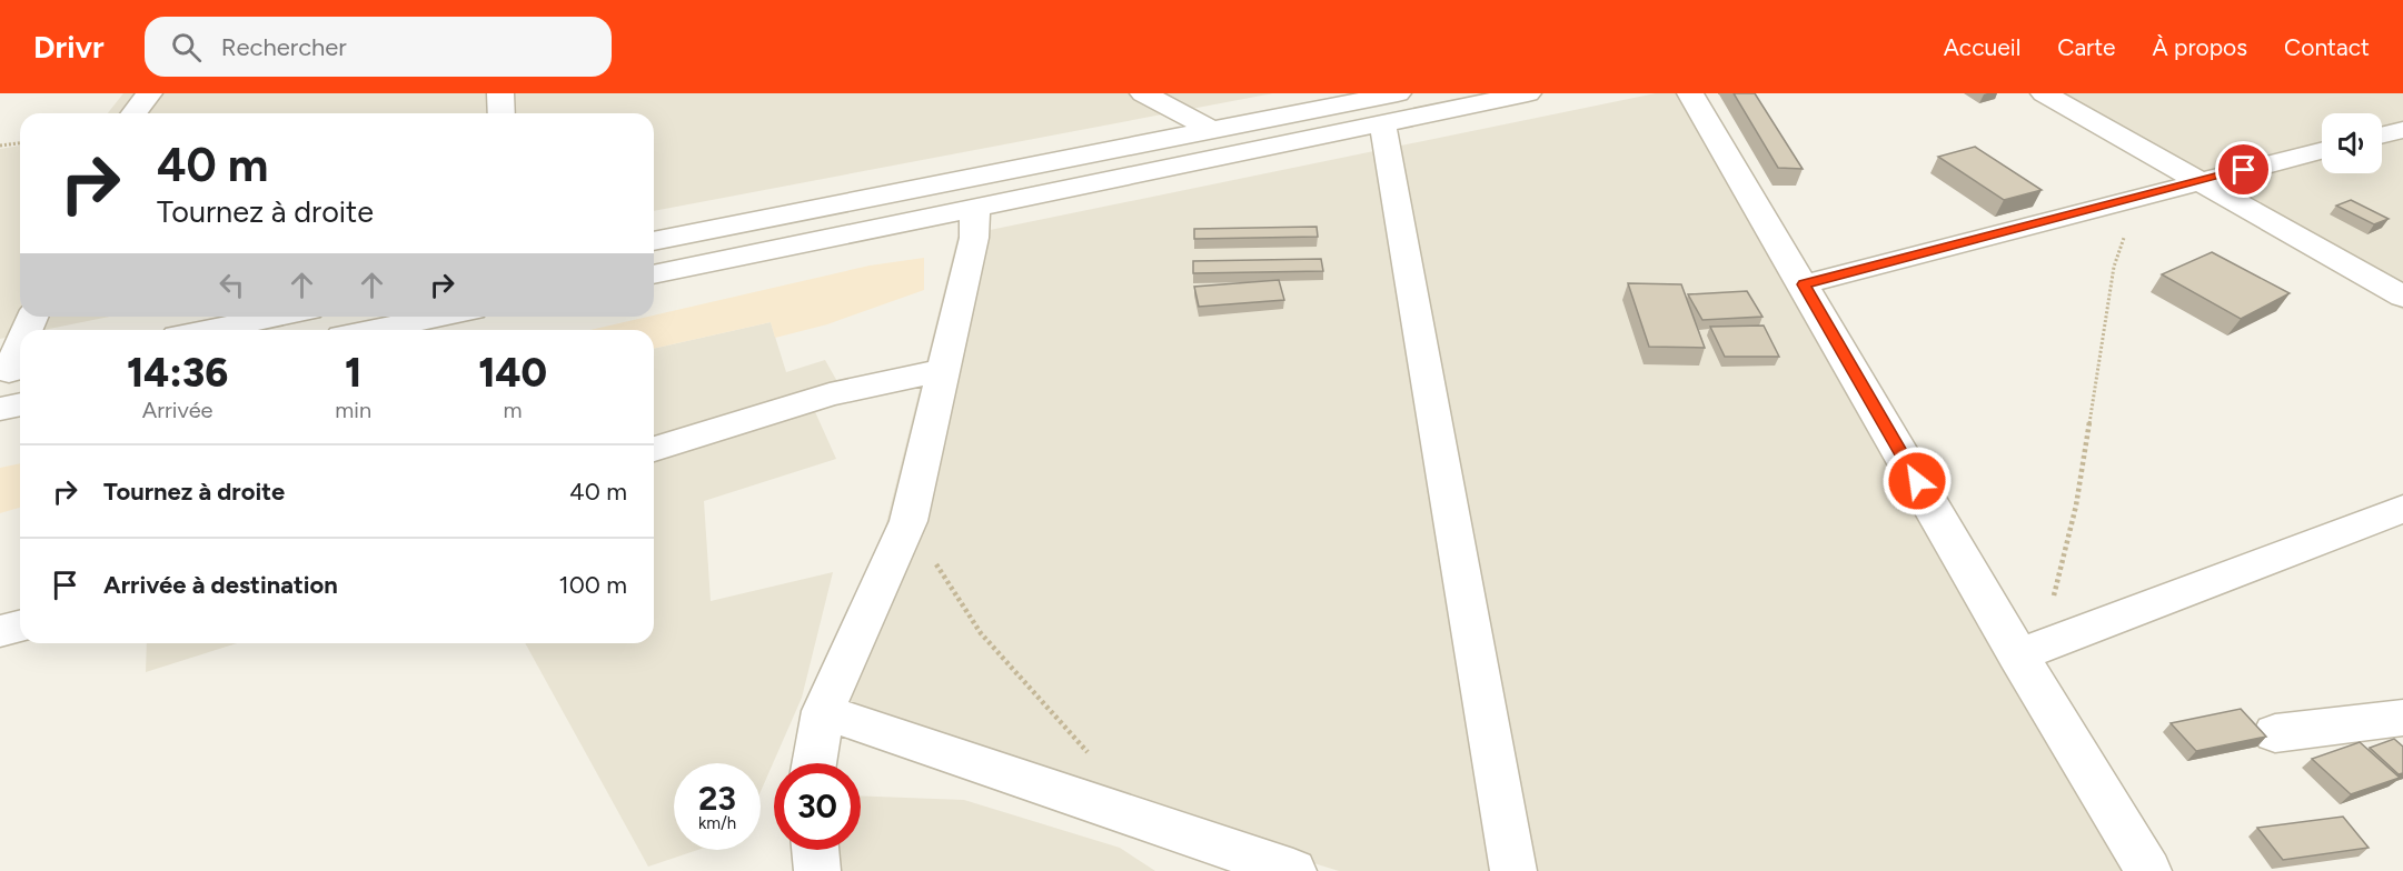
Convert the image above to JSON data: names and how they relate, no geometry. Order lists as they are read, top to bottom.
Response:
{
  "page": {
    "header": "Drivr",
    "search": "Rechercher",
    "nav": [
      "Accueil",
      "Carte",
      "À propos",
      "Contact"
    ],
    "turn": ["40 m", "Tournez à droite"],
    "eta": [
      "14:36",
      "Arrivée",
      "1",
      "min",
      "140",
      "m"
    ],
    "list": [
      {
        "name": "Tournez à droite",
        "value": "40 m"
      },
      {
        "name": "Arrivée à destination",
        "value": "100 m"
      }
    ],
    "speed": "23 km/h",
    "limit": "30"
  }
}
